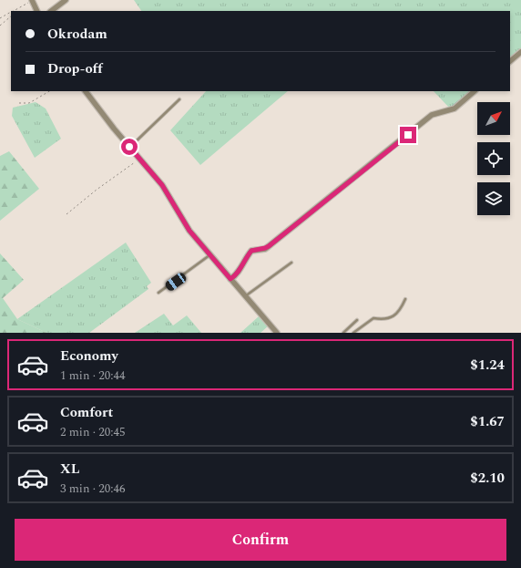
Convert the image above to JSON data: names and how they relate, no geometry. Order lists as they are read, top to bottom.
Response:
{
  "north": "top right",
  "page": {
    "banner": ["Okrodam", "Drop-off"],
    "list": [
      {
        "name": "Economy",
        "note": "1 min · 20:44",
        "value": "$1.24"
      },
      {
        "name": "Comfort",
        "note": "2 min · 20:45",
        "value": "$1.67"
      },
      {
        "name": "XL",
        "note": "3 min · 20:46",
        "value": "$2.10"
      }
    ],
    "buttons": "Confirm"
  }
}
